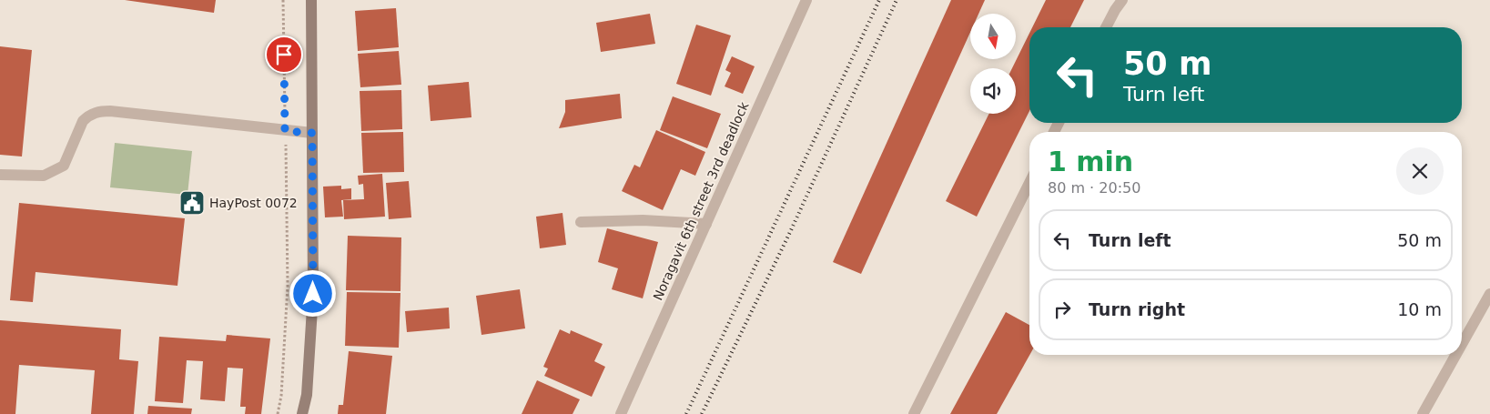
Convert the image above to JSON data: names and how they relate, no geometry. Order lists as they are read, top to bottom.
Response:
{
  "streets": {
    "street": ["Noragavit 6th street 3rd deadlock"]
  },
  "places": {
    "public building": ["HayPost 0072"]
  },
  "north": "bottom",
  "page": {
    "turn": ["50 m", "Turn left"],
    "heading": ["1 min", "80 m · 20:50"],
    "list": [
      {
        "name": "Turn left",
        "value": "50 m"
      },
      {
        "name": "Turn right",
        "value": "10 m"
      }
    ]
  }
}
